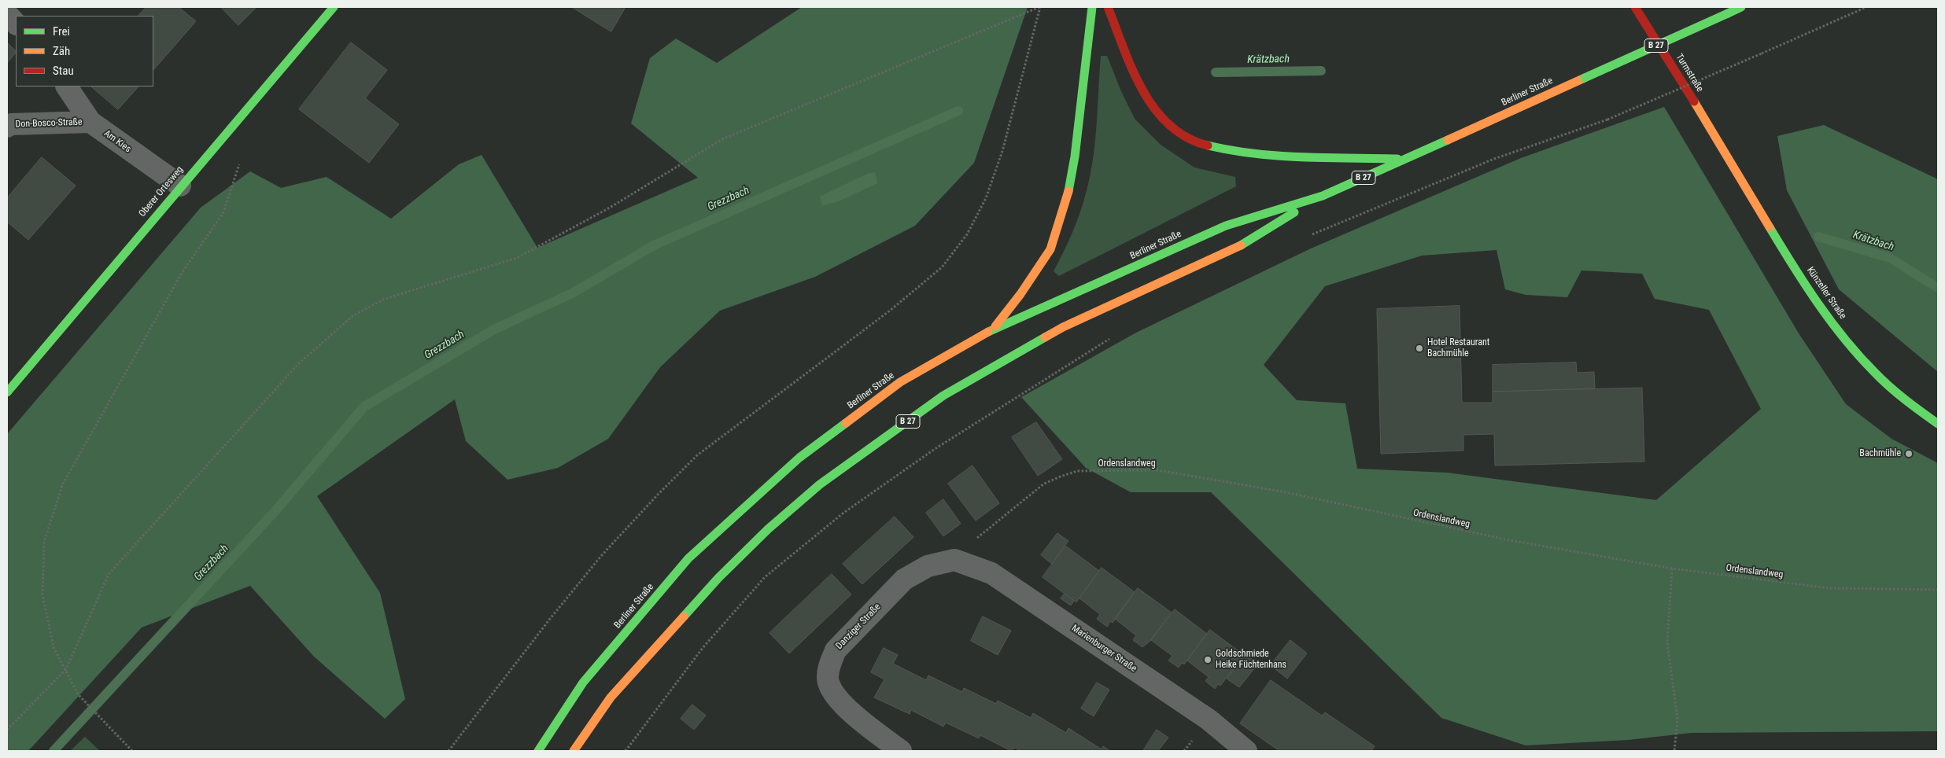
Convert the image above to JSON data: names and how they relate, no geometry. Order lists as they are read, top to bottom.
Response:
{
  "streets": {
    "main road": [
      "B 27",
      "Turmstraße",
      "Berliner Straße",
      "Oberer Ortesweg",
      "Künzeller Straße"
    ],
    "street": [
      "Don-Bosco-Straße",
      "Am Kies",
      "Danziger Straße",
      "Marienburger Straße"
    ],
    "path": ["Ordenslandweg"]
  },
  "crossings": [
    ["Turmstraße", "Künzeller Straße"],
    ["Don-Bosco-Straße", "Am Kies"],
    ["Am Kies", "Oberer Ortesweg"],
    ["Danziger Straße", "Marienburger Straße"]
  ],
  "water": ["Krätzbach", "Grezzbach"],
  "places": ["Hotel Restaurant Bachmühle", "Bachmühle", "Goldschmiede Heike Füchtenhans"],
  "legend": ["Frei", "Zäh", "Stau"]
}
